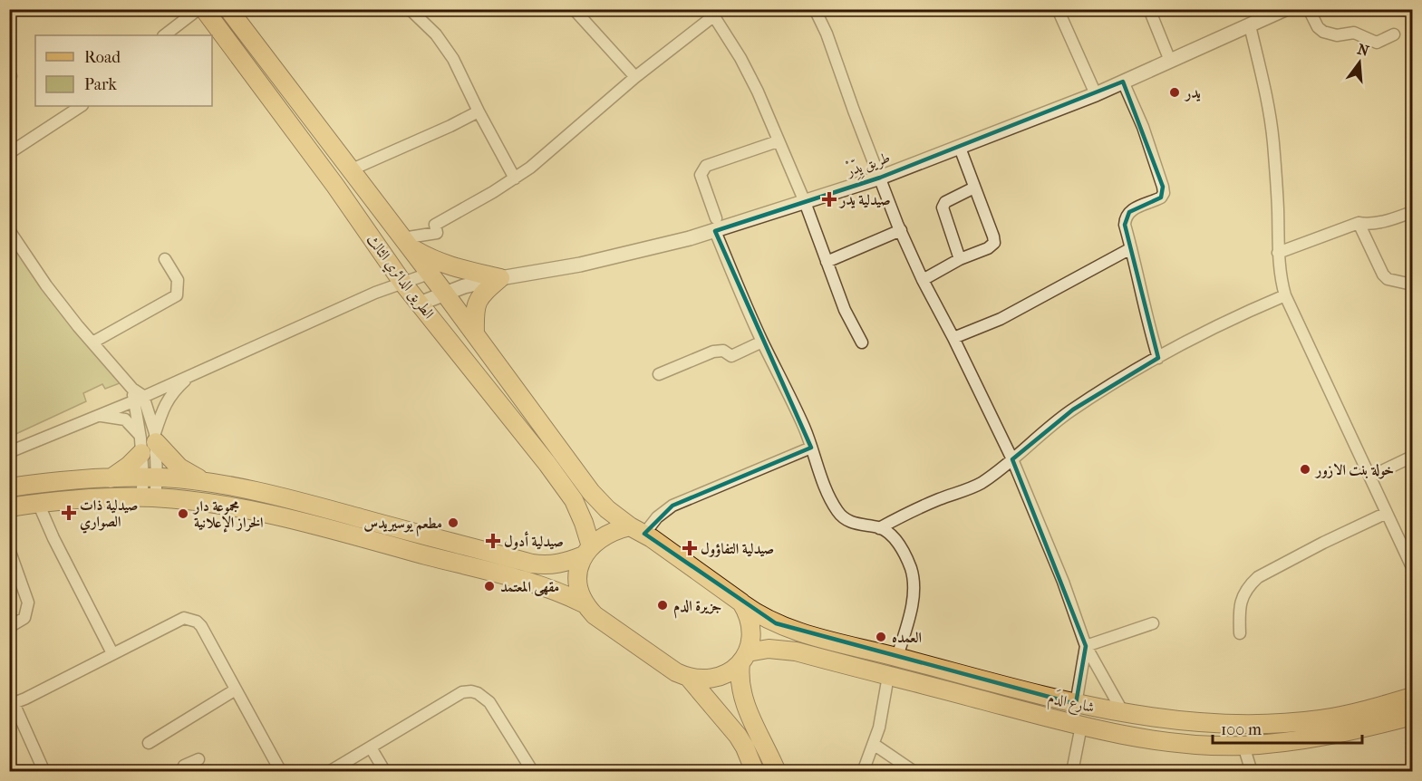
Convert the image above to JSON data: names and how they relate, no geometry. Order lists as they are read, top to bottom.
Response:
{
  "streets": {
    "main road": ["الطريق الدائري الثالث", "شارع الدَم"],
    "street": ["طريق يِدِّرْ"]
  },
  "crossings": [
    ["طريق يِدِّرْ", "الطريق الدائري الثالث"],
    ["الطريق الدائري الثالث", "شارع الدَم"]
  ],
  "places": {
    "other": [
      "يدر",
      "خولة بنت الازور",
      "مجموعة دار الخراز اﻹعلانية",
      "مطعم يوسيريدس",
      "مقهى المعتمد",
      "جزيرة الدم",
      "العمده"
    ],
    "health": [
      "صيدلية يدر",
      "صيدلية ذات الصواري",
      "صيدلية أدول",
      "صيدلية التفاؤول"
    ]
  },
  "legend": ["Road", "Park"],
  "scale_bar": "100 m",
  "north": "top"
}
